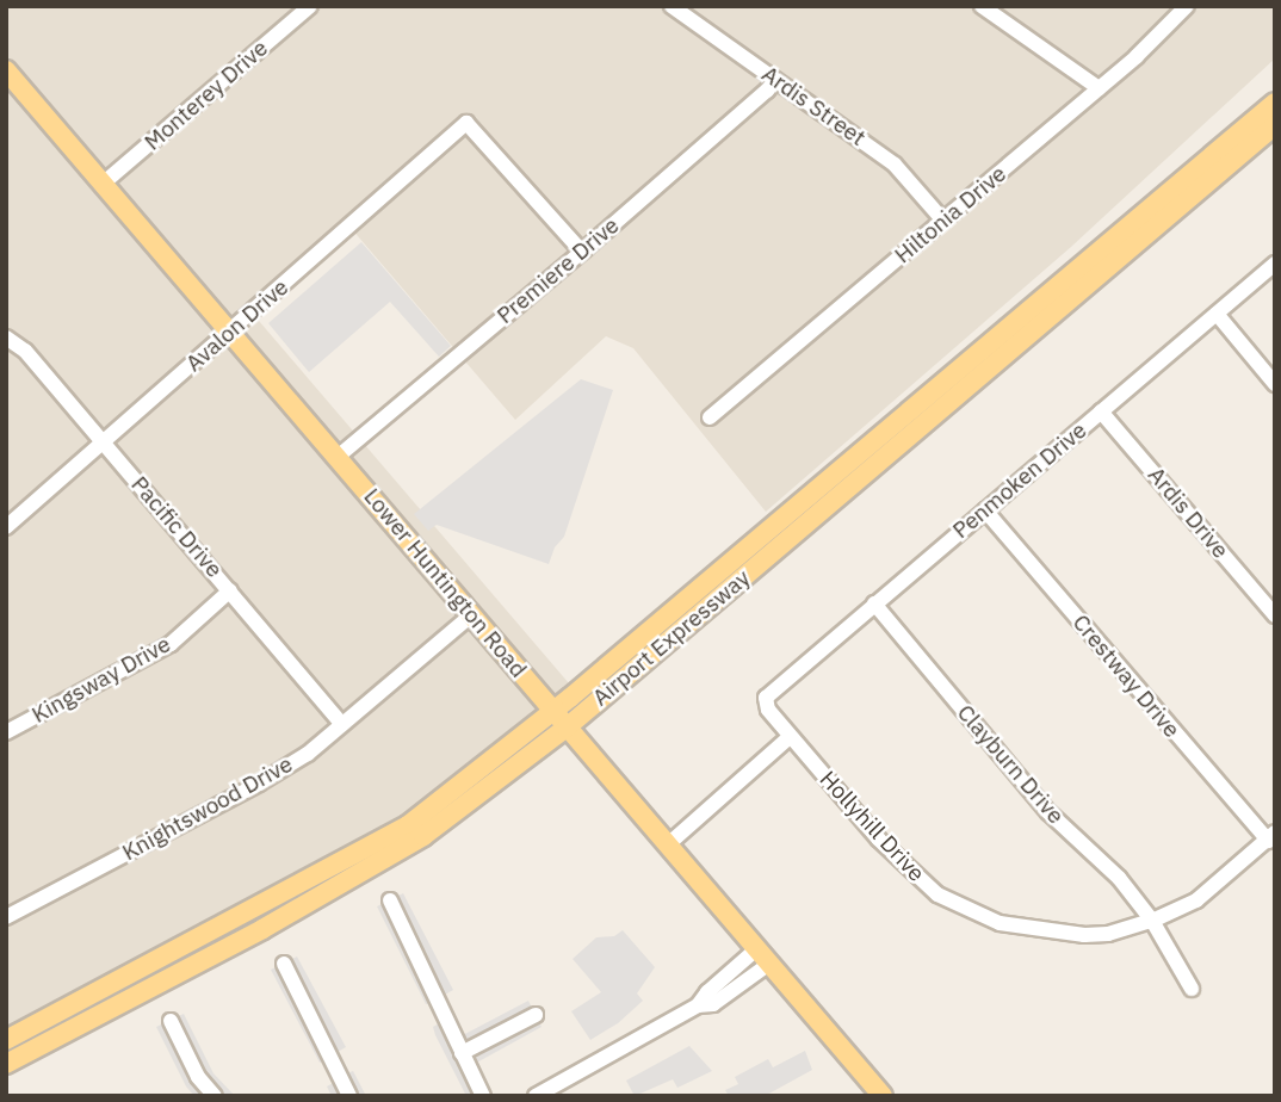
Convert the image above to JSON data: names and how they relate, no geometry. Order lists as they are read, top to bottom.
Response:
{
  "streets": {
    "main road": ["Lower Huntington Road", "Airport Expressway"],
    "street": [
      "Monterey Drive",
      "Ardis Street",
      "Hiltonia Drive",
      "Premiere Drive",
      "Avalon Drive",
      "Penmoken Drive",
      "Ardis Drive",
      "Pacific Drive",
      "Crestway Drive",
      "Kingsway Drive",
      "Clayburn Drive",
      "Knightswood Drive",
      "Hollyhill Drive"
    ]
  },
  "crossings": [
    ["Monterey Drive", "Lower Huntington Road"],
    ["Ardis Street", "Hiltonia Drive"],
    ["Ardis Street", "Premiere Drive"],
    ["Premiere Drive", "Avalon Drive"],
    ["Premiere Drive", "Lower Huntington Road"],
    ["Avalon Drive", "Pacific Drive"],
    ["Avalon Drive", "Lower Huntington Road"],
    ["Penmoken Drive", "Ardis Drive"],
    ["Penmoken Drive", "Crestway Drive"],
    ["Penmoken Drive", "Clayburn Drive"],
    ["Penmoken Drive", "Hollyhill Drive"],
    ["Pacific Drive", "Kingsway Drive"],
    ["Pacific Drive", "Knightswood Drive"],
    ["Lower Huntington Road", "Airport Expressway"],
    ["Lower Huntington Road", "Knightswood Drive"],
    ["Crestway Drive", "Hollyhill Drive"],
    ["Clayburn Drive", "Hollyhill Drive"]
  ]
}
